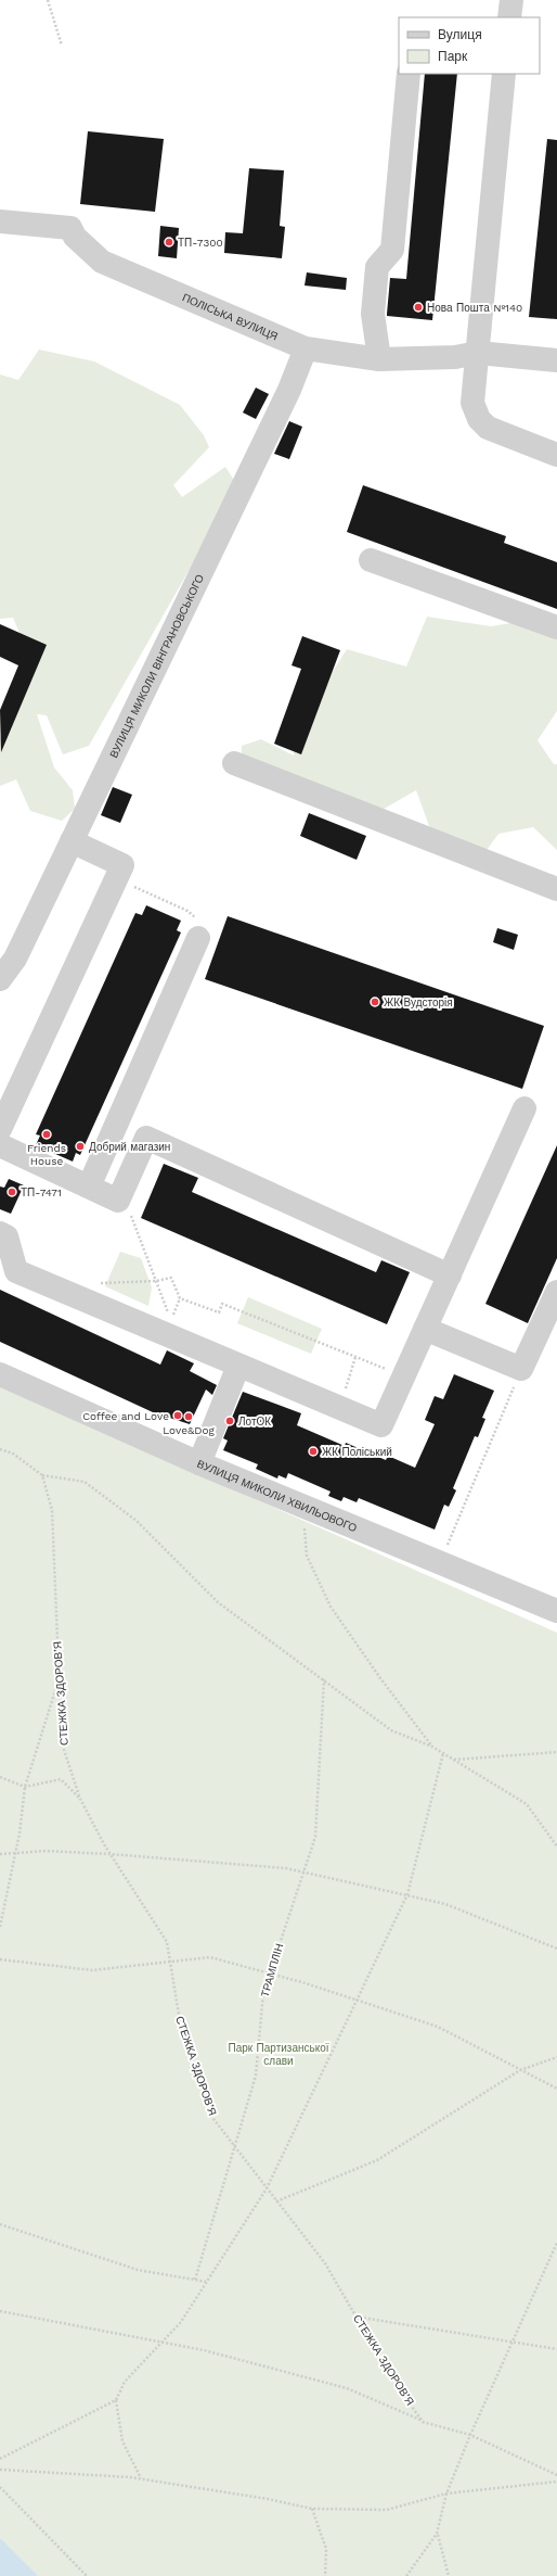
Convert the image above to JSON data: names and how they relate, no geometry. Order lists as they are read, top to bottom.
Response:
{
  "streets": {
    "street": ["ПОЛІСЬКА ВУЛИЦЯ", "ВУЛИЦЯ МИКОЛИ ВІНГРАНОВСЬКОГО", "ВУЛИЦЯ МИКОЛИ ХВИЛЬОВОГО"],
    "path": ["СТЕЖКА ЗДОРОВ’Я", "ТРАМПЛІН"]
  },
  "crossings": [
    ["ПОЛІСЬКА ВУЛИЦЯ", "ВУЛИЦЯ МИКОЛИ ВІНГРАНОВСЬКОГО"],
    ["СТЕЖКА ЗДОРОВ’Я", "ТРАМПЛІН"]
  ],
  "parks": ["Парк Партизанської слави"],
  "places": [
    "ТП-7300",
    "Нова Пошта №140",
    "ЖК Вудсторія",
    "Friends House",
    "Добрий магазин",
    "ТП-7471",
    "Coffee and Love",
    "Love&Dog",
    "ЛотОК",
    "ЖК Поліський"
  ],
  "legend": ["Вулиця", "Парк"]
}
